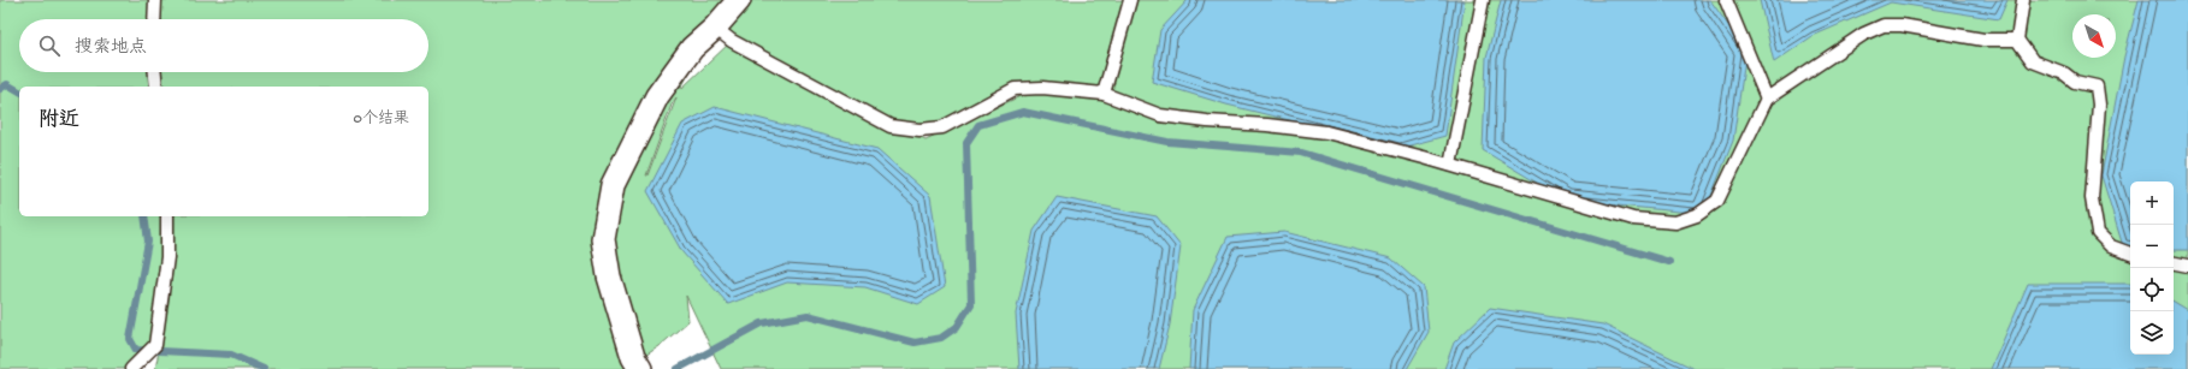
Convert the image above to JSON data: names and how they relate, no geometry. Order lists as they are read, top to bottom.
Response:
{
  "north": "bottom right",
  "page": {
    "search": "搜索地点",
    "heading": ["附近", "0个结果"],
    "map_buttons": ["+", "−"]
  }
}
